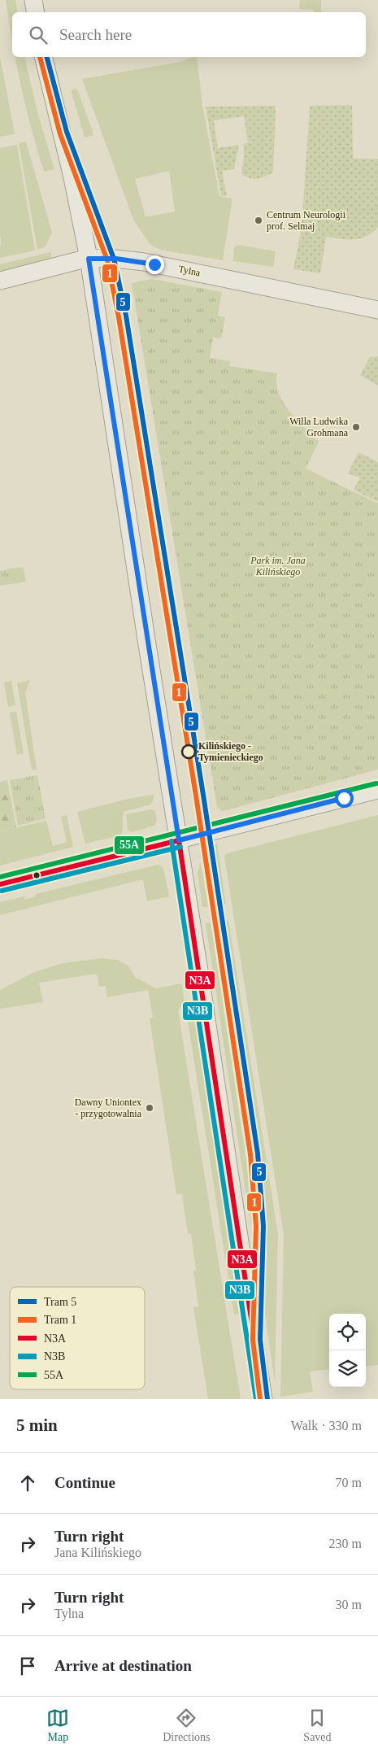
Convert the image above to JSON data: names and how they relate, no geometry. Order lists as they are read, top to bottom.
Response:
{
  "streets": {
    "street": ["Tylna"]
  },
  "parks": ["Park im. Jana Kilińskiego"],
  "places": [
    "Centrum Neurologii prof. Selmaj",
    "Willa Ludwika Grohmana",
    "Kilińskiego - Tymienieckiego",
    "Dawny Uniontex - przygotowalnia"
  ],
  "lines": [
    "tram line 5",
    "tram line 1",
    "transit line 55A",
    "transit line N3A",
    "transit line N3B"
  ],
  "legend": [
    "Tram 5",
    "Tram 1",
    "N3A",
    "N3B",
    "55A"
  ],
  "page": {
    "search": "Search here",
    "heading": ["5 min", "Walk · 330 m"],
    "list": [
      ["Continue", "70 m"],
      ["Turn right", "Jana Kilińskiego", "230 m"],
      ["Turn right", "Tylna", "30 m"],
      "Arrive at destination"
    ],
    "nav": ["Map", "Directions", "Saved"]
  }
}
